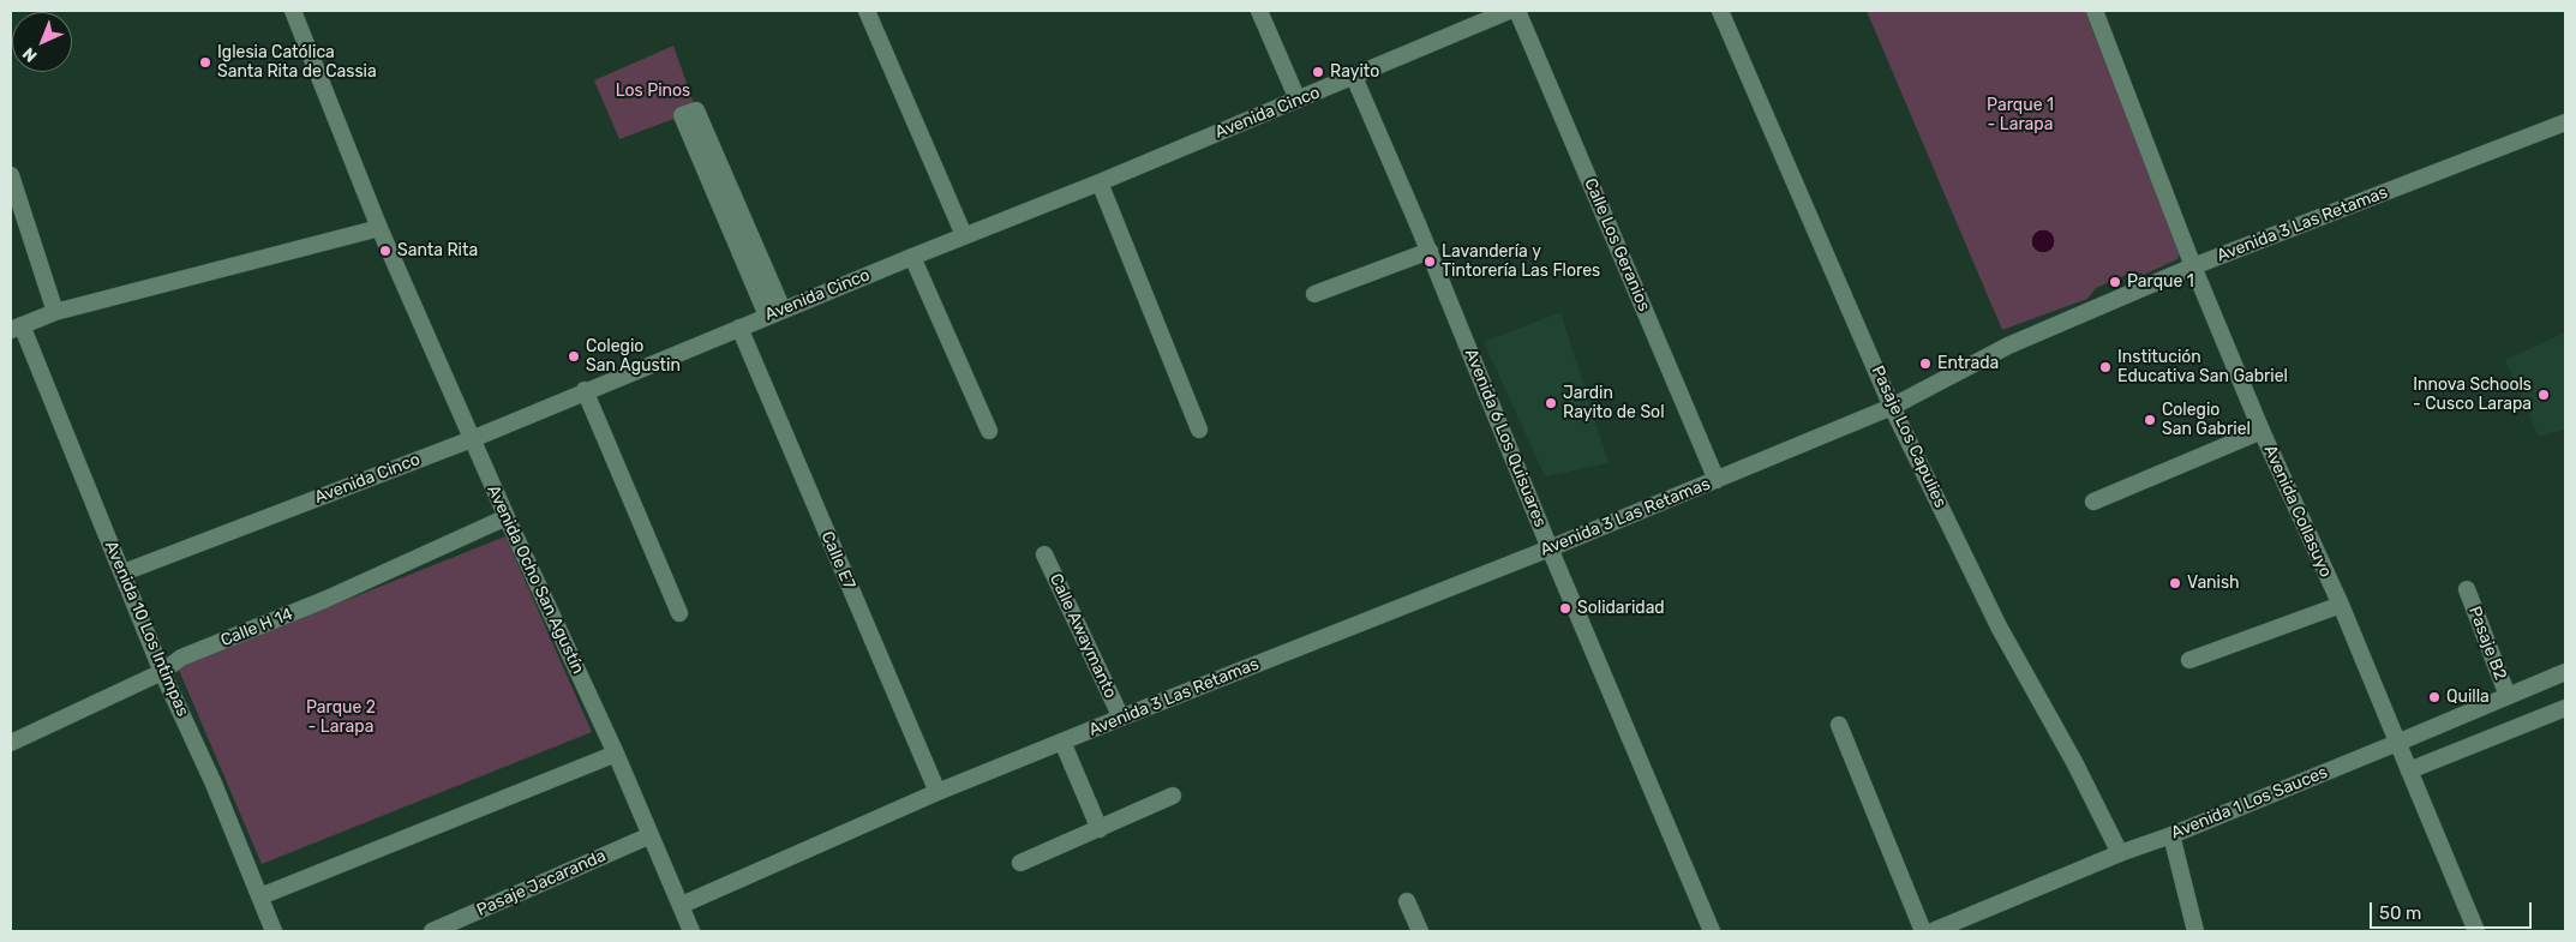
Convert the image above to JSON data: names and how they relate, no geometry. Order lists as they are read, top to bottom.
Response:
{
  "streets": {
    "street": [
      "Avenida Cinco",
      "Avenida 3 Las Retamas",
      "Calle Los Geranios",
      "Pasaje Los Capulies",
      "Avenida 6 Los Quisuares",
      "Avenida Collasuyo",
      "Calle E7",
      "Avenida Ocho San Agustín",
      "Calle H 14",
      "Avenida 10 Los Intimpas",
      "Calle Awaymanto",
      "Pasaje B2",
      "Avenida 1 Los Sauces",
      "Pasaje Jacaranda"
    ]
  },
  "crossings": [
    ["Avenida Cinco", "Avenida 6 Los Quisuares"],
    ["Avenida Cinco", "Calle E7"],
    ["Avenida Cinco", "Avenida Ocho San Agustín"],
    ["Avenida Cinco", "Avenida 10 Los Intimpas"],
    ["Avenida 3 Las Retamas", "Calle Los Geranios"],
    ["Avenida 3 Las Retamas", "Pasaje Los Capulies"],
    ["Avenida 3 Las Retamas", "Avenida 6 Los Quisuares"],
    ["Avenida 3 Las Retamas", "Avenida Collasuyo"],
    ["Avenida 3 Las Retamas", "Calle E7"],
    ["Avenida 3 Las Retamas", "Avenida Ocho San Agustín"],
    ["Avenida 3 Las Retamas", "Calle Awaymanto"],
    ["Pasaje Los Capulies", "Avenida 1 Los Sauces"],
    ["Avenida Collasuyo", "Avenida 1 Los Sauces"],
    ["Avenida Ocho San Agustín", "Calle H 14"],
    ["Avenida Ocho San Agustín", "Pasaje Jacaranda"],
    ["Calle H 14", "Avenida 10 Los Intimpas"],
    ["Pasaje B2", "Avenida 1 Los Sauces"]
  ],
  "parks": ["Los Pinos", "Parque 1 - Larapa", "Parque 2 - Larapa"],
  "places": [
    "Iglesia Católica Santa Rita de Cassia",
    "Rayito",
    "Santa Rita",
    "Lavandería y Tintorería Las Flores",
    "Parque 1",
    "Colegio San Agustin",
    "Entrada",
    "Institución Educativa San Gabriel",
    "Innova Schools - Cusco Larapa",
    "Jardin Rayito de Sol",
    "Colegio San Gabriel",
    "Vanish",
    "Solidaridad",
    "Quilla"
  ],
  "scale_bar": "50 m",
  "north": "bottom left"
}
